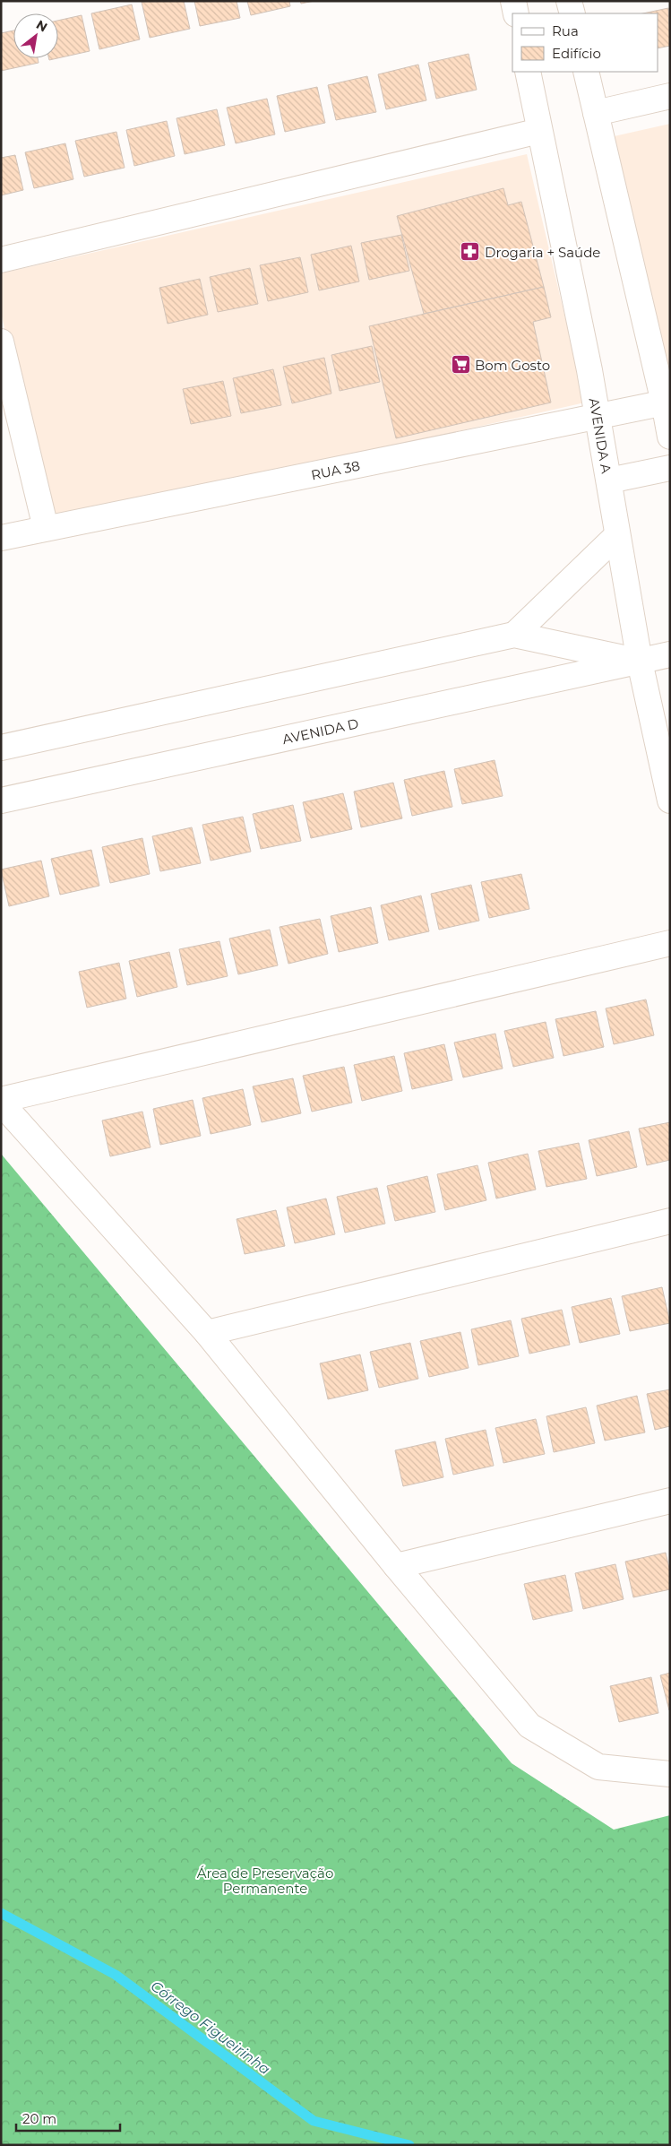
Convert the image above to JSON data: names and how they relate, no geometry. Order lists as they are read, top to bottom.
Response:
{
  "streets": {
    "street": ["AVENIDA A", "RUA 38", "AVENIDA D"]
  },
  "crossings": [
    ["AVENIDA A", "RUA 38"],
    ["AVENIDA A", "AVENIDA D"]
  ],
  "water": ["Córrego Figueirinha"],
  "parks": ["Área de Preservação Permanente"],
  "places": {
    "pharmacy": ["Drogaria + Saúde"],
    "supermarket": ["Bom Gosto"]
  },
  "legend": ["Rua", "Edifício"],
  "scale_bar": "20 m",
  "north": "top right"
}
